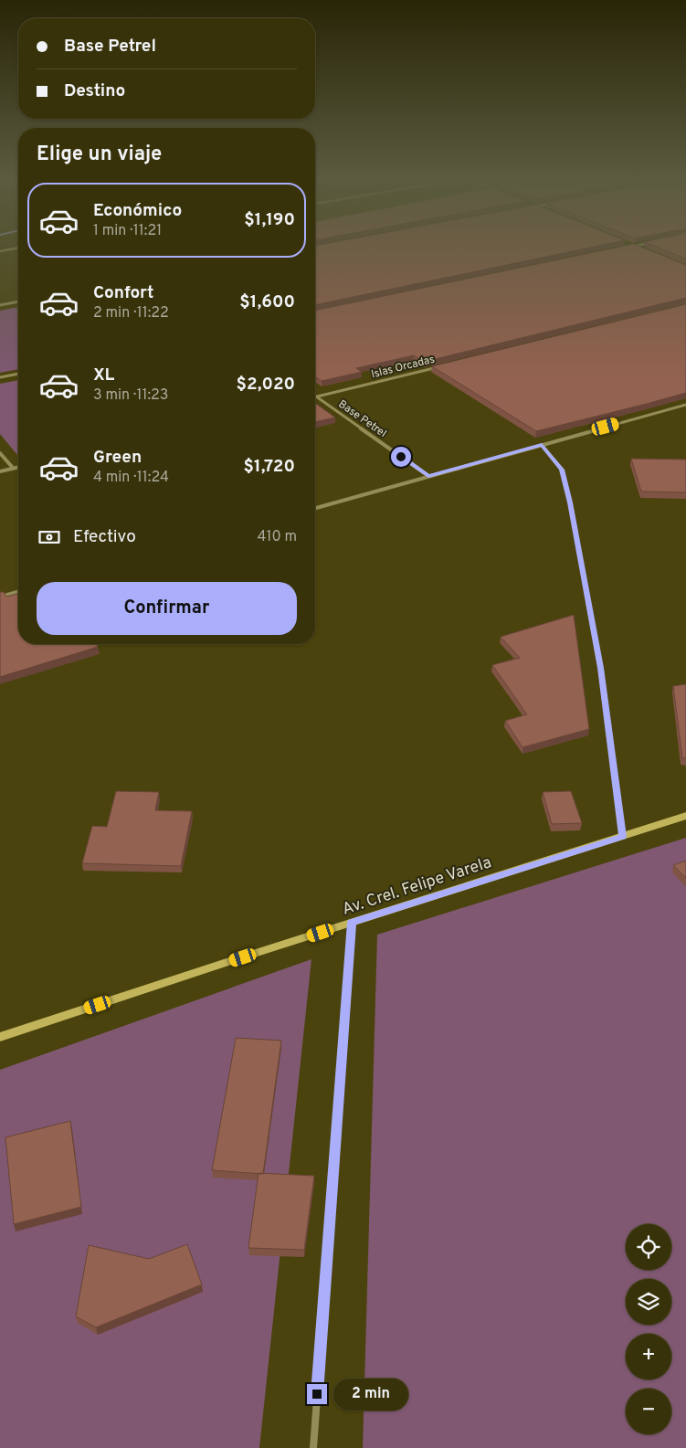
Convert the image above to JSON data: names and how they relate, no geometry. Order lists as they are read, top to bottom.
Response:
{
  "streets": {
    "main road": ["Av. Crel. Felipe Varela"],
    "street": ["Islas Orcadas", "Base Petrel"]
  },
  "crossings": [
    ["Islas Orcadas", "Base Petrel"]
  ],
  "page": {
    "banner": ["Base Petrel", "Destino"],
    "heading": "Elige un viaje",
    "list": [
      {
        "name": "Económico",
        "note": "1 min · 11:21",
        "value": "$1,190"
      },
      {
        "name": "Confort",
        "note": "2 min · 11:22",
        "value": "$1,600"
      },
      {
        "name": "XL",
        "note": "3 min · 11:23",
        "value": "$2,020"
      },
      {
        "name": "Green",
        "note": "4 min · 11:24",
        "value": "$1,720"
      }
    ],
    "pay": ["Efectivo", "410 m"],
    "buttons": "Confirmar",
    "map_buttons": ["+", "−"],
    "bubble": "2 min"
  }
}
